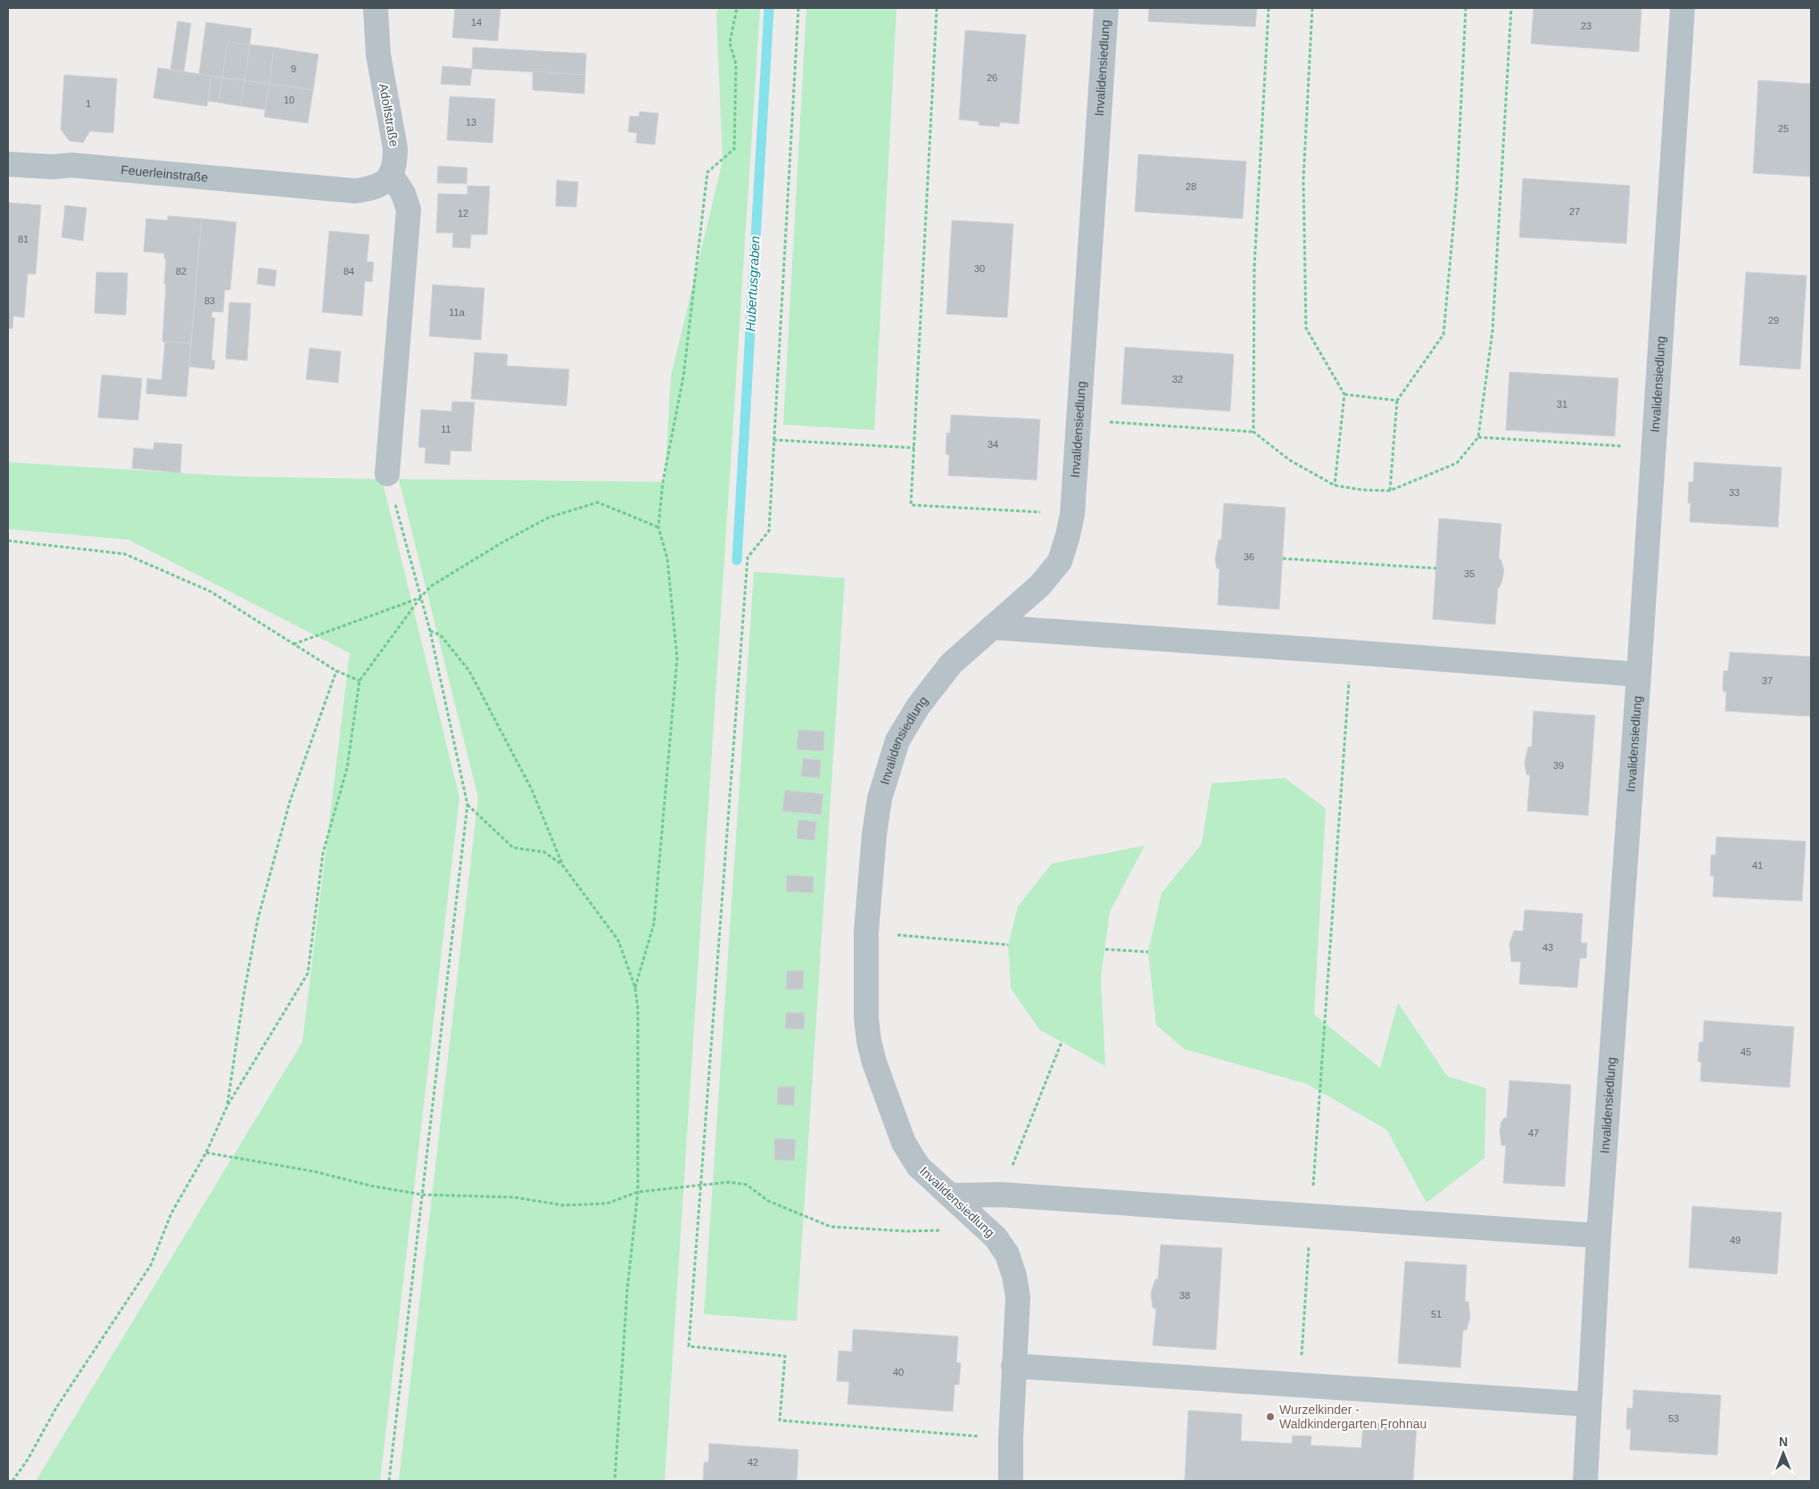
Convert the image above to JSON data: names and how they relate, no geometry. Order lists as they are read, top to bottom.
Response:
{
  "streets": {
    "street": ["Invalidensiedlung", "Adolfstraße", "Feuerleinstraße"]
  },
  "crossings": [
    ["Adolfstraße", "Feuerleinstraße"]
  ],
  "water": ["Hubertusgraben"],
  "places": ["Wurzelkinder - Waldkindergarten Frohnau"],
  "house_numbers": [
    "14",
    "23",
    "9",
    "26",
    "10",
    "1",
    "13",
    "25",
    "28",
    "27",
    "12",
    "81",
    "30",
    "82",
    "84",
    "83",
    "11a",
    "29",
    "32",
    "31",
    "11",
    "34",
    "33",
    "36",
    "35",
    "37",
    "39",
    "41",
    "43",
    "45",
    "47",
    "49",
    "38",
    "51",
    "40",
    "53",
    "42"
  ],
  "north": "top"
}
